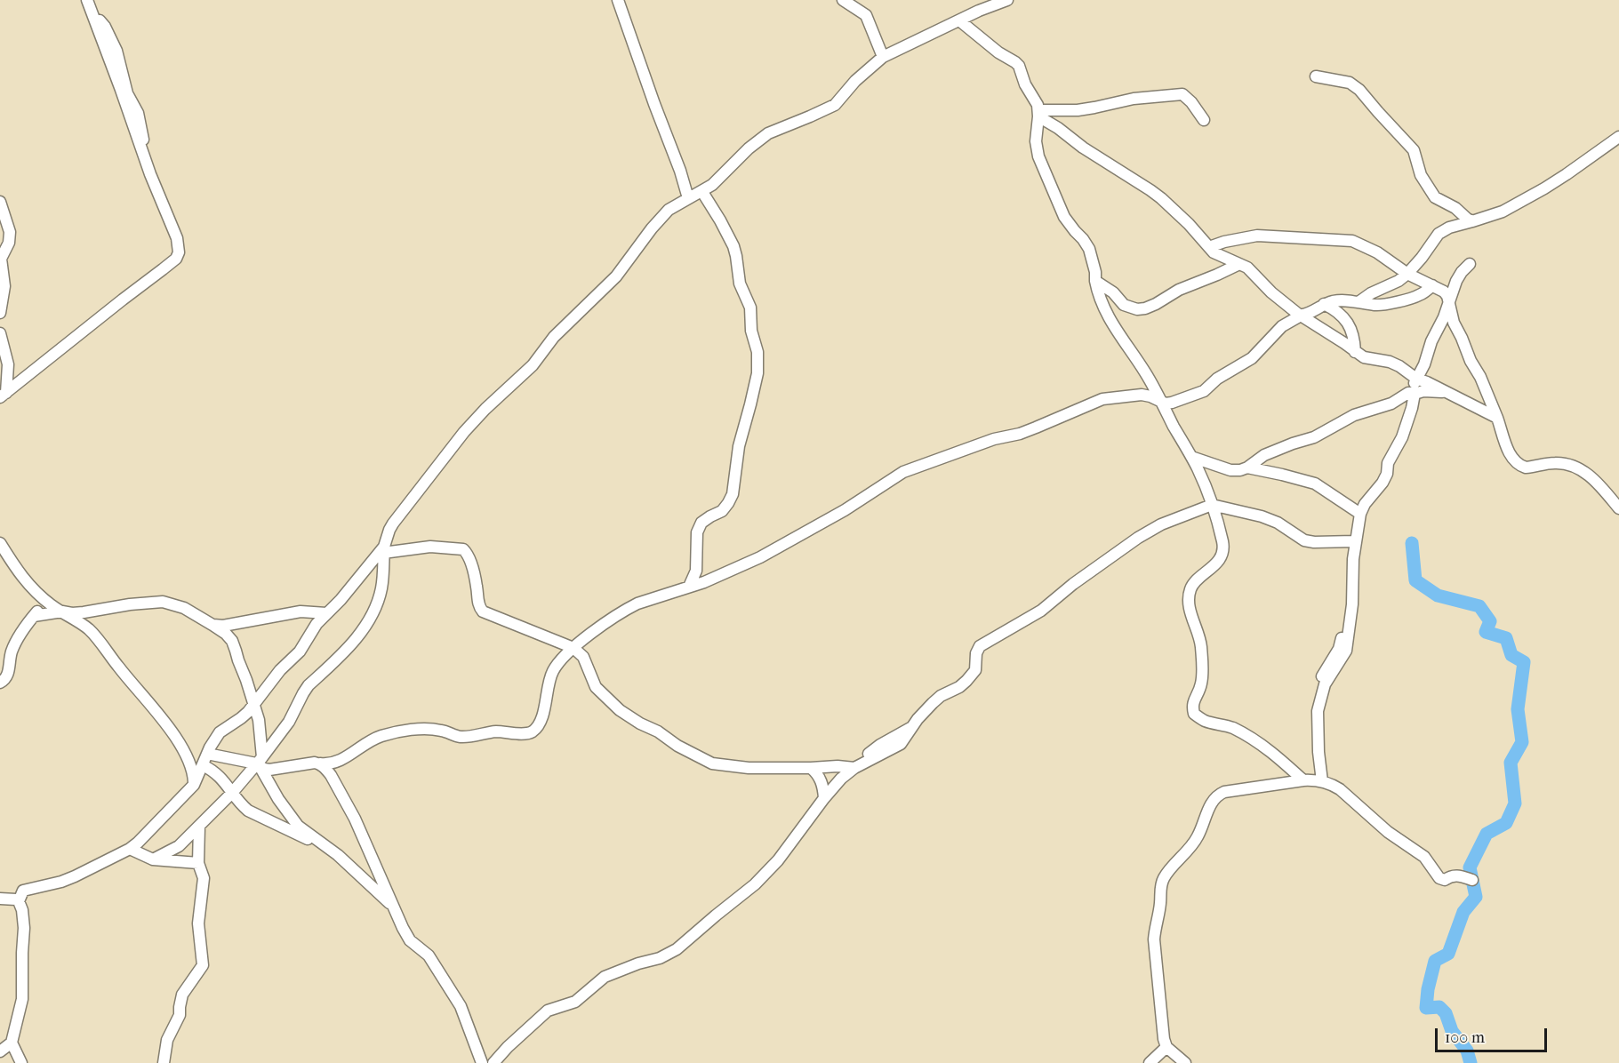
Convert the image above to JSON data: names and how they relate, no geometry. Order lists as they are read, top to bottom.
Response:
{
  "scale_bar": "100 m"
}
